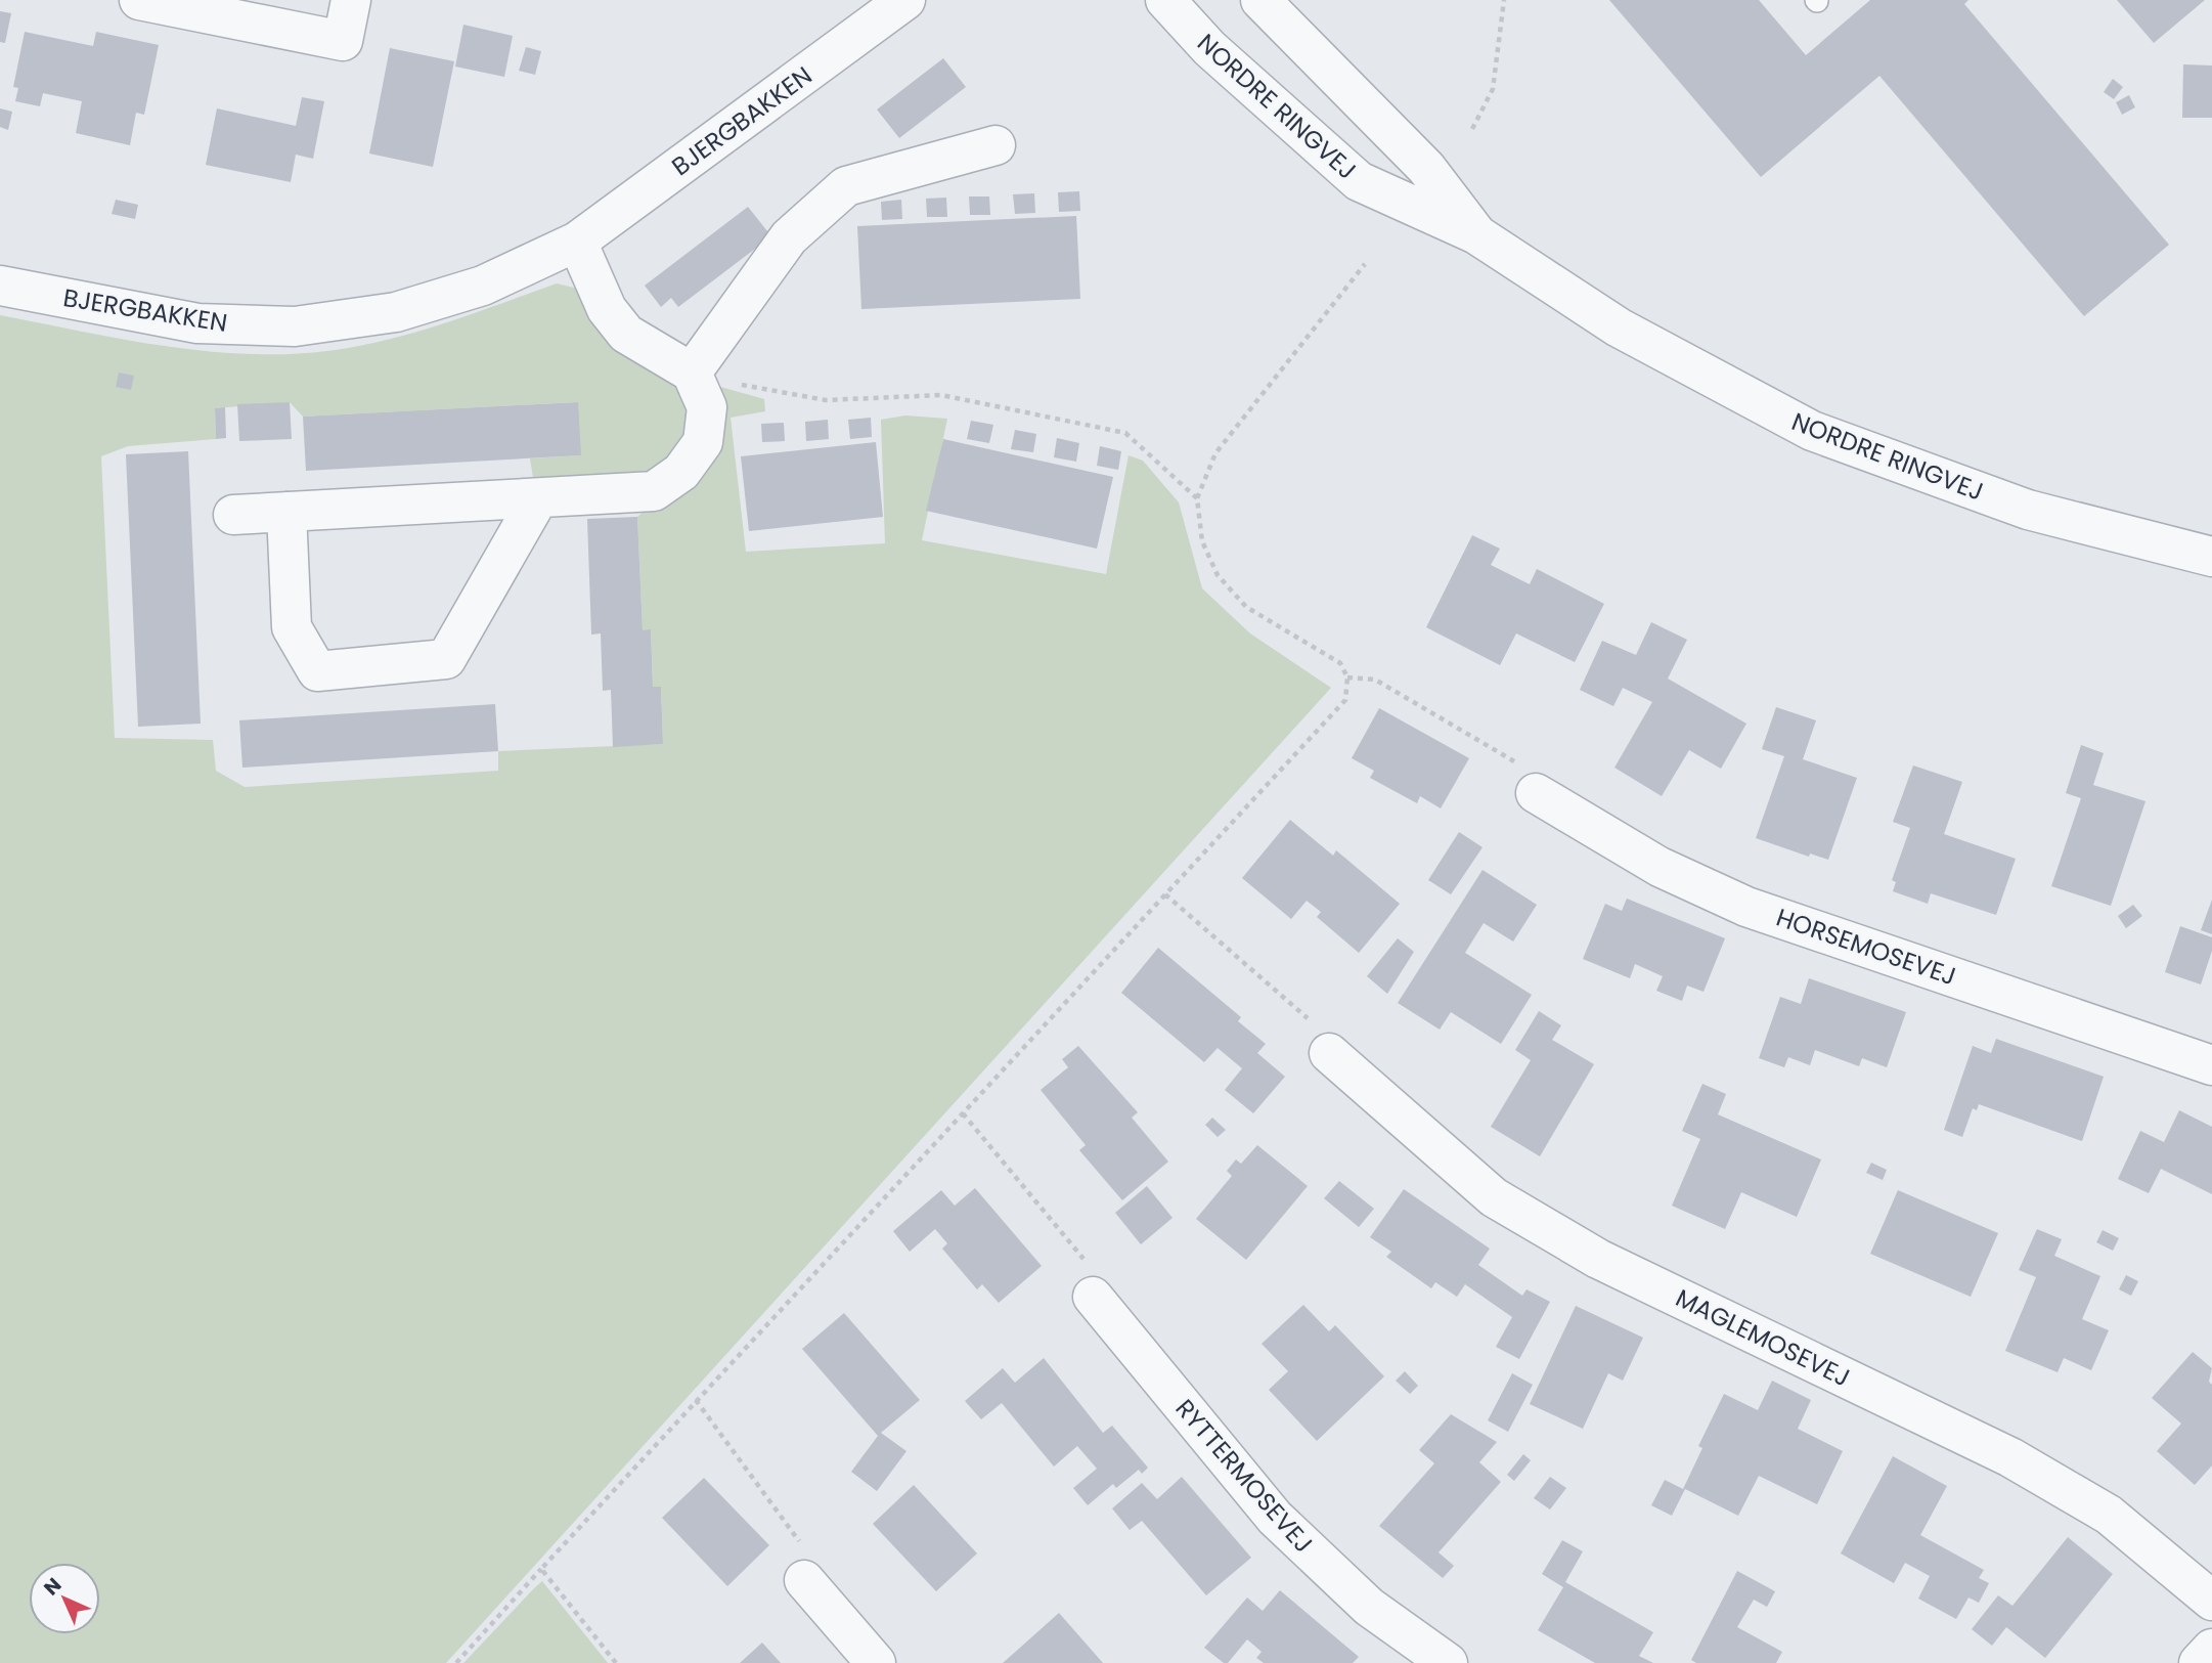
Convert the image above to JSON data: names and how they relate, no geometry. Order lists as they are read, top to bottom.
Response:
{
  "streets": {
    "street": [
      "NORDRE RINGVEJ",
      "BJERGBAKKEN",
      "HORSEMOSEVEJ",
      "MAGLEMOSEVEJ",
      "RYTTERMOSEVEJ"
    ]
  },
  "north": "top left"
}
